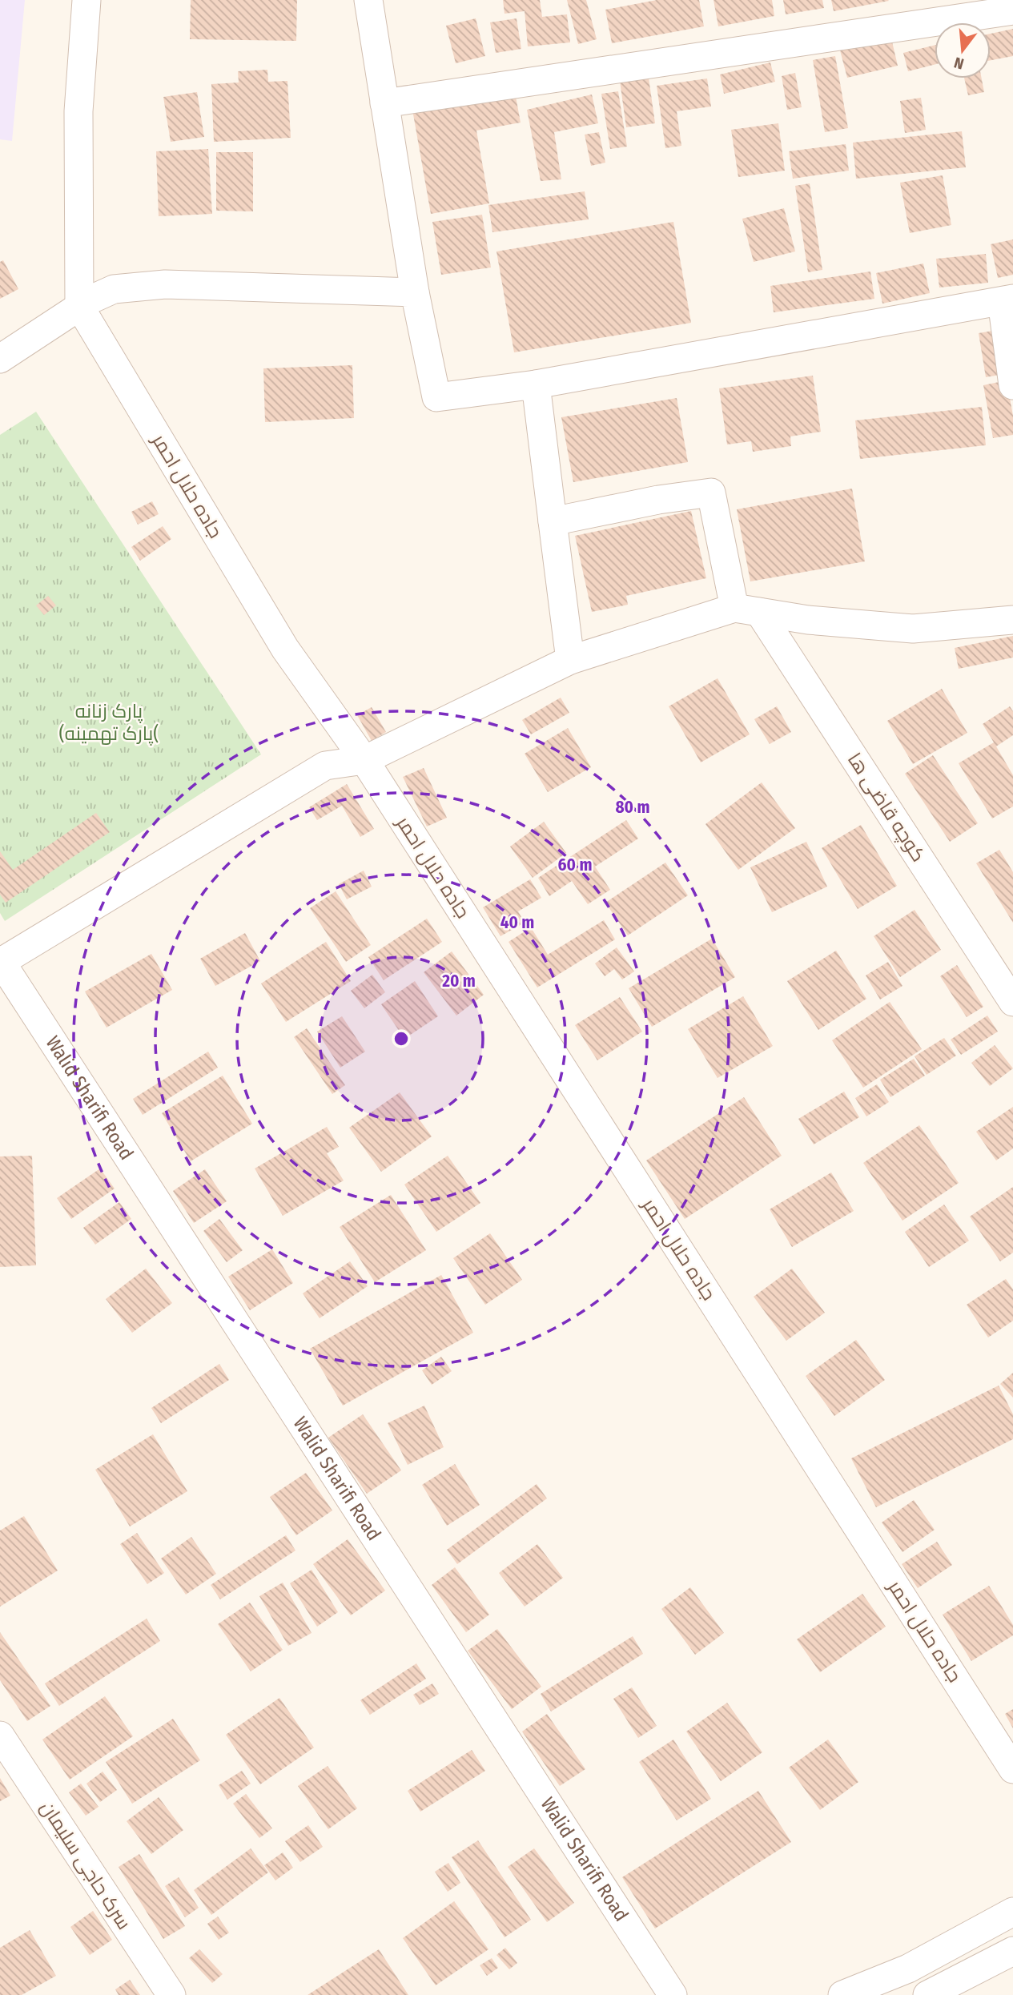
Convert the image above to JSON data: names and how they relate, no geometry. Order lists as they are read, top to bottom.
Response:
{
  "streets": {
    "street": [
      "جاده حلال احمر",
      "کوچه قاضی ها",
      "Walid Sharifi Road",
      "سرک حاجی سلیمان"
    ]
  },
  "parks": ["پارک زنانه (پارک تهمینه("],
  "north": "bottom",
  "rings": [
    "80 m",
    "60 m",
    "40 m",
    "20 m"
  ]
}
